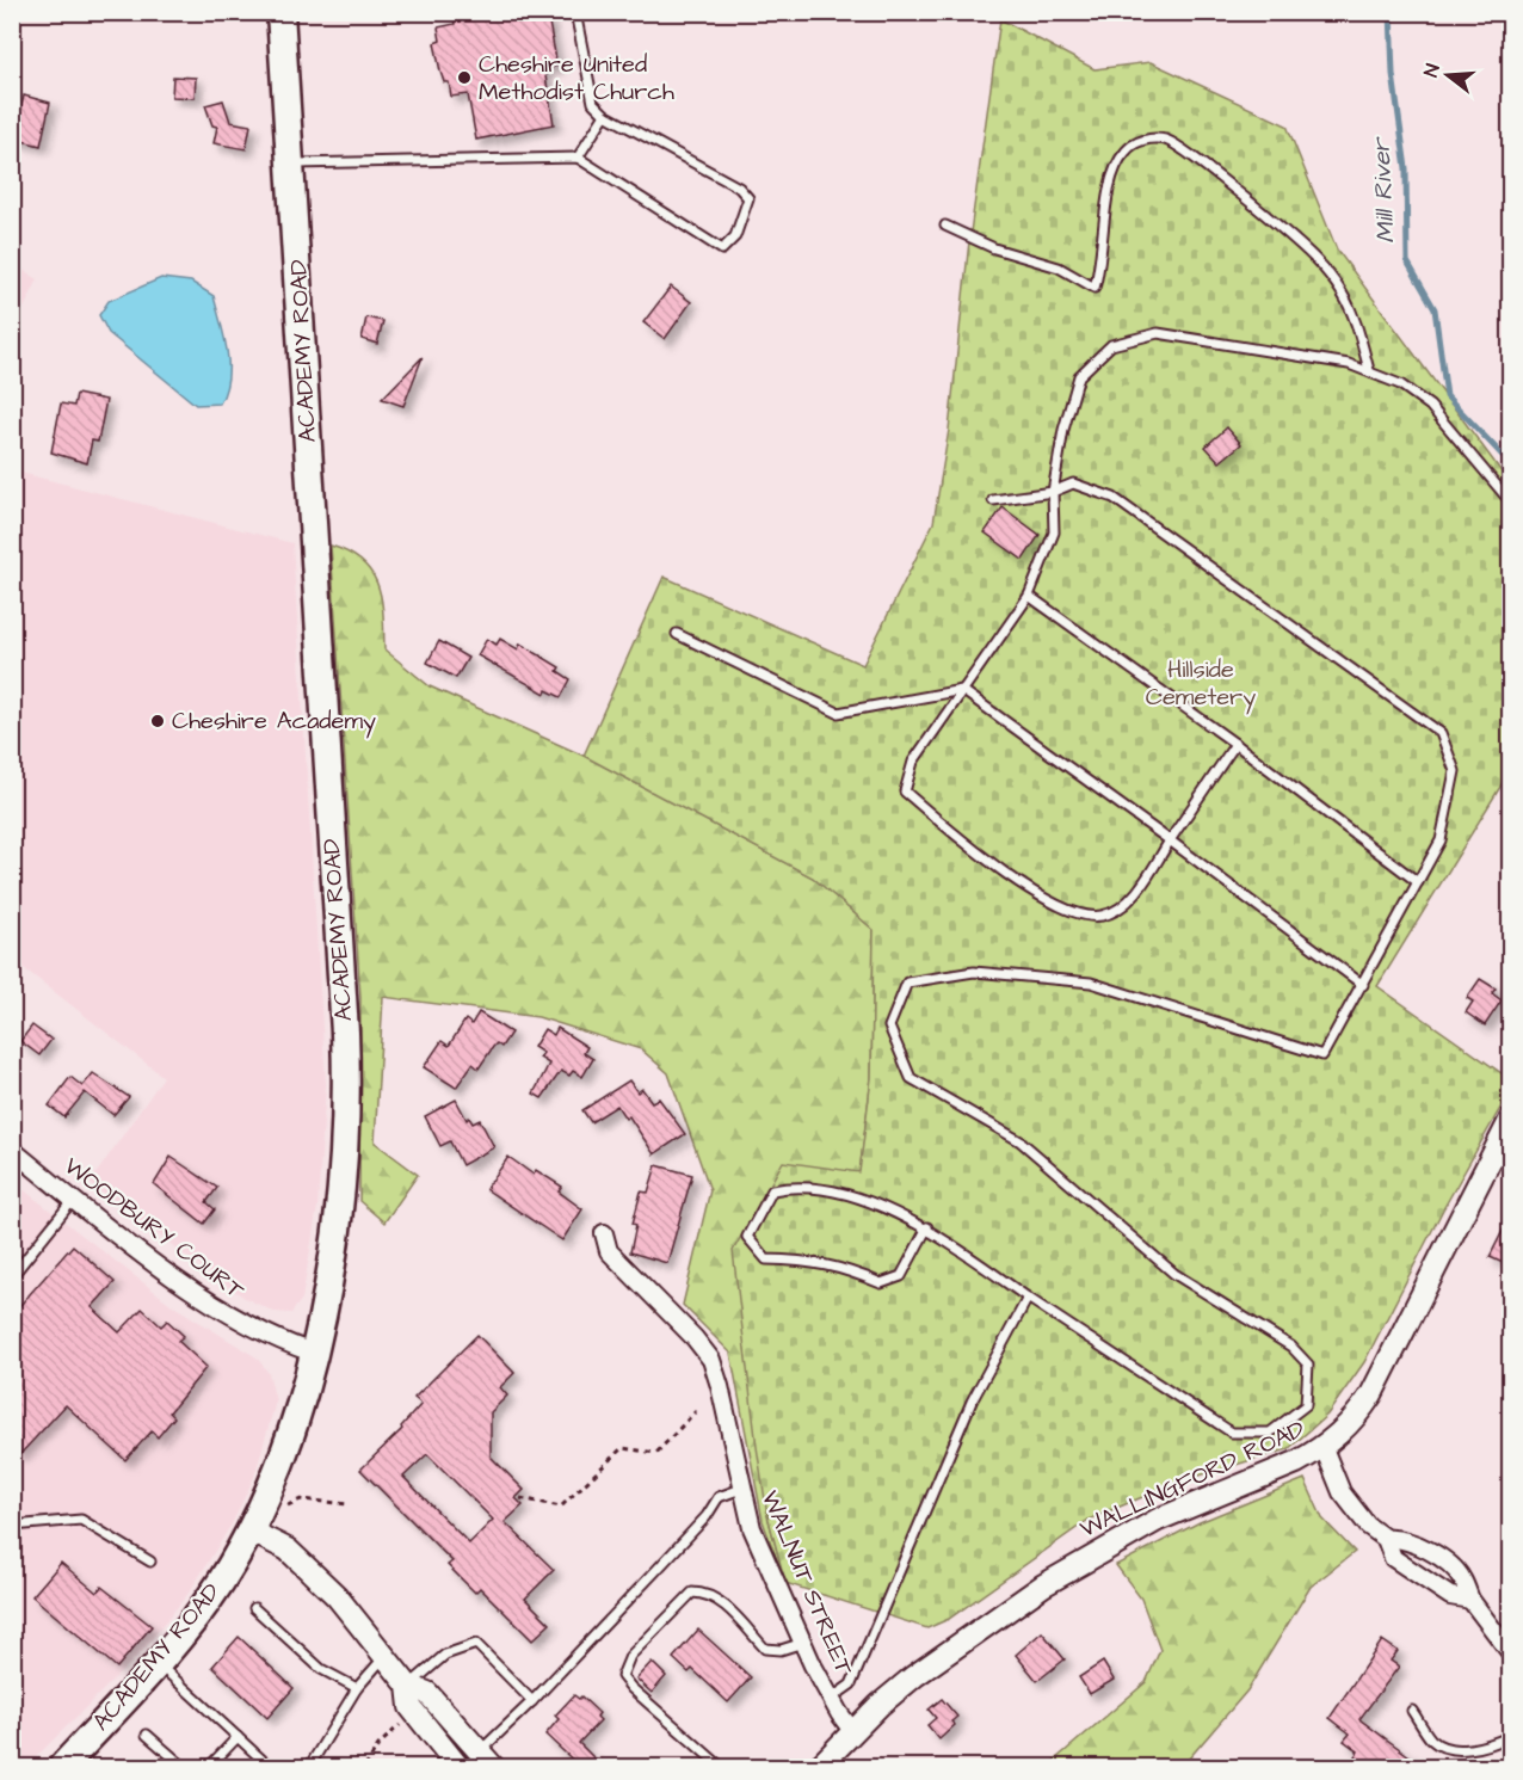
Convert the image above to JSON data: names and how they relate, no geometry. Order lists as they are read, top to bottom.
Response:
{
  "streets": {
    "main road": ["ACADEMY ROAD"],
    "street": ["WOODBURY COURT", "WALLINGFORD ROAD", "WALNUT STREET"]
  },
  "crossings": [
    ["ACADEMY ROAD", "WOODBURY COURT"],
    ["WALLINGFORD ROAD", "WALNUT STREET"]
  ],
  "water": ["Mill River"],
  "parks": ["Hillside Cemetery"],
  "places": ["Cheshire United Methodist Church", "Cheshire Academy"],
  "north": "left"
}
